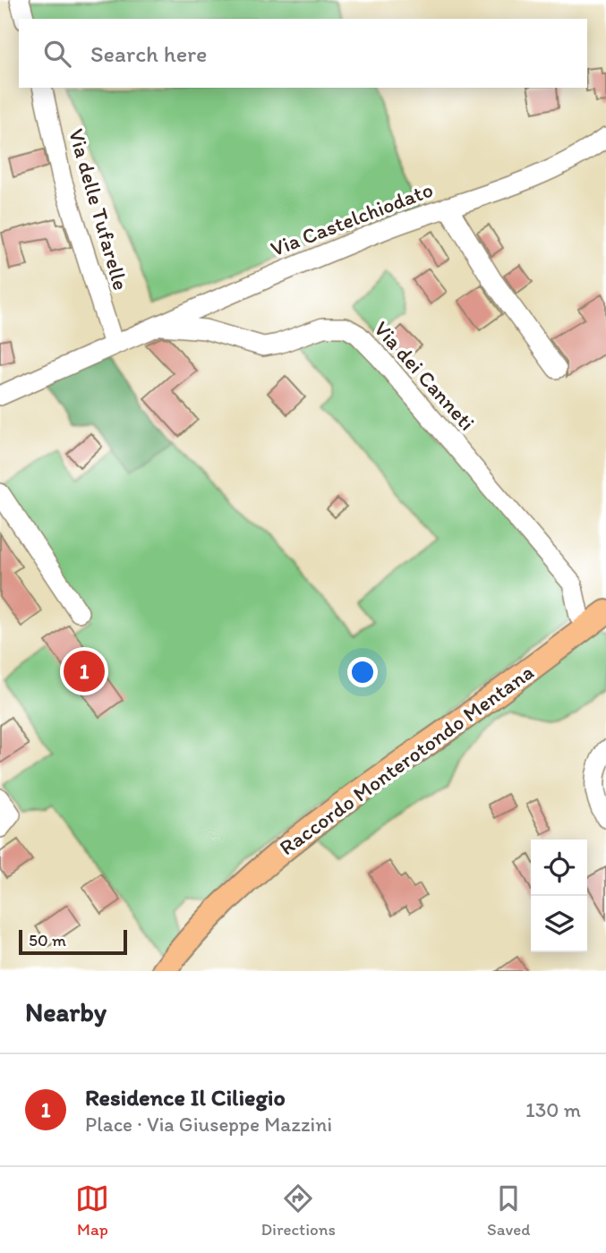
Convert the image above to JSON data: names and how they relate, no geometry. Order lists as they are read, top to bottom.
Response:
{
  "streets": {
    "main road": ["Raccordo Monterotondo Mentana"],
    "street": ["Via delle Tufarelle", "Via Castelchiodato", "Via dei Canneti"]
  },
  "crossings": [
    ["Via delle Tufarelle", "Via Castelchiodato"],
    ["Via Castelchiodato", "Via dei Canneti"]
  ],
  "scale_bar": "50 m",
  "page": {
    "search": "Search here",
    "pins": "1",
    "scale": "50 m",
    "heading": "Nearby",
    "list": [
      {
        "mark": "1",
        "name": "Residence Il Ciliegio",
        "note": "Place · Via Giuseppe Mazzini",
        "value": "130 m"
      }
    ],
    "nav": ["Map", "Directions", "Saved"]
  }
}
